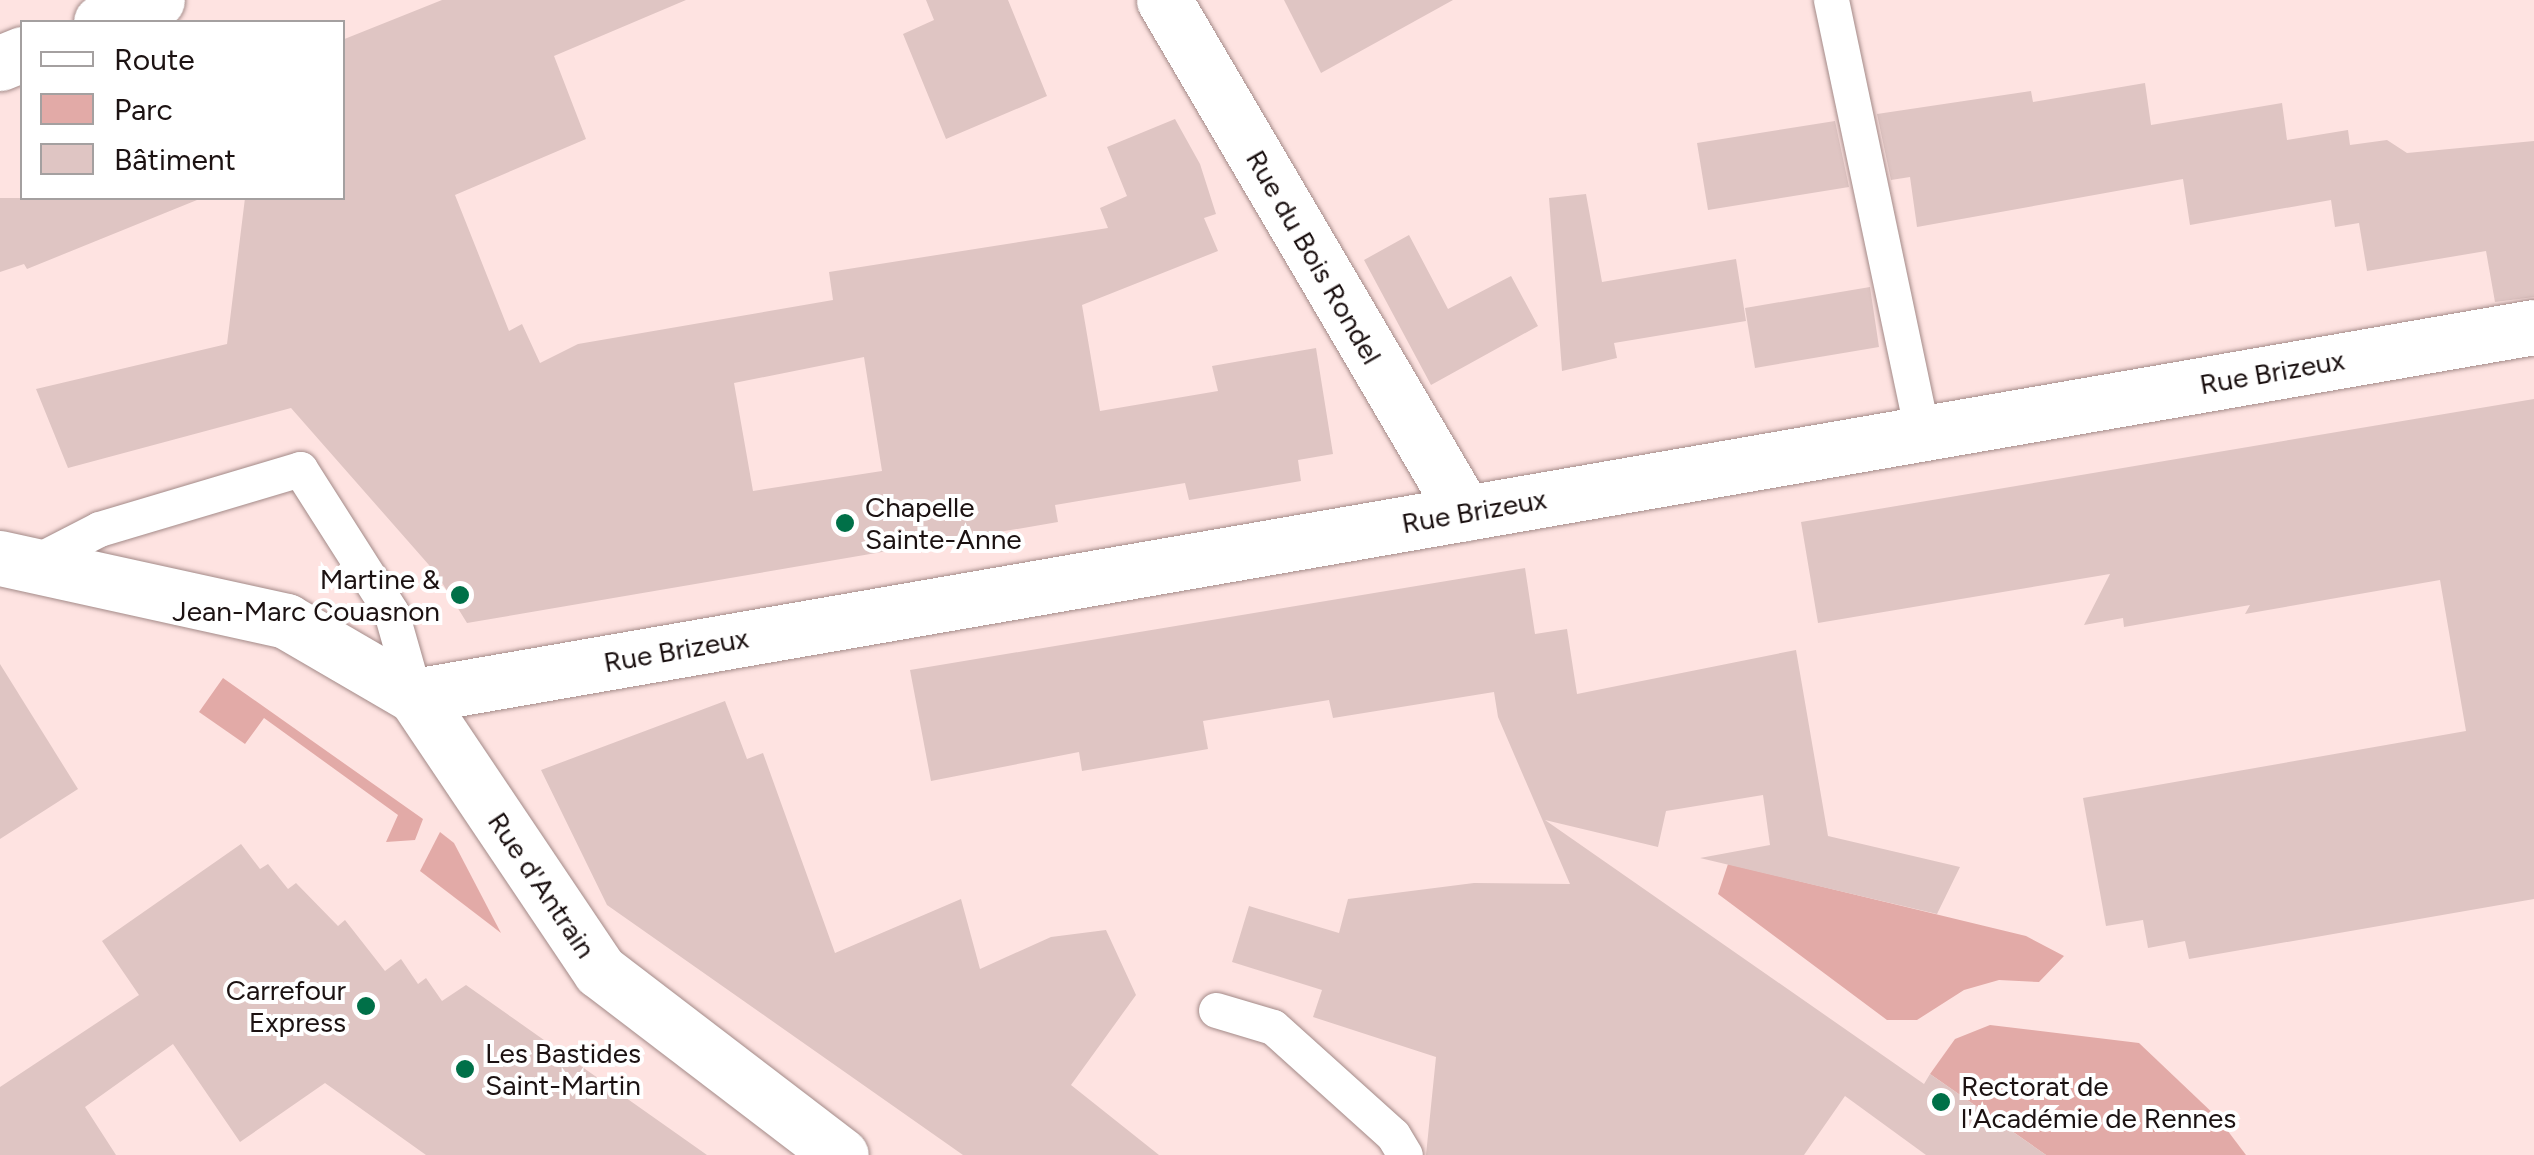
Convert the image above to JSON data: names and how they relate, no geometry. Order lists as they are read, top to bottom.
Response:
{
  "streets": {
    "street": ["Rue du Bois Rondel", "Rue Brizeux", "Rue d'Antrain"]
  },
  "crossings": [
    ["Rue du Bois Rondel", "Rue Brizeux"],
    ["Rue Brizeux", "Rue d'Antrain"]
  ],
  "places": [
    "Chapelle Sainte-Anne",
    "Martine & Jean-Marc Couasnon",
    "Carrefour Express",
    "Les Bastides Saint-Martin",
    "Rectorat de l'Académie de Rennes"
  ],
  "legend": ["Route", "Parc", "Bâtiment"]
}
